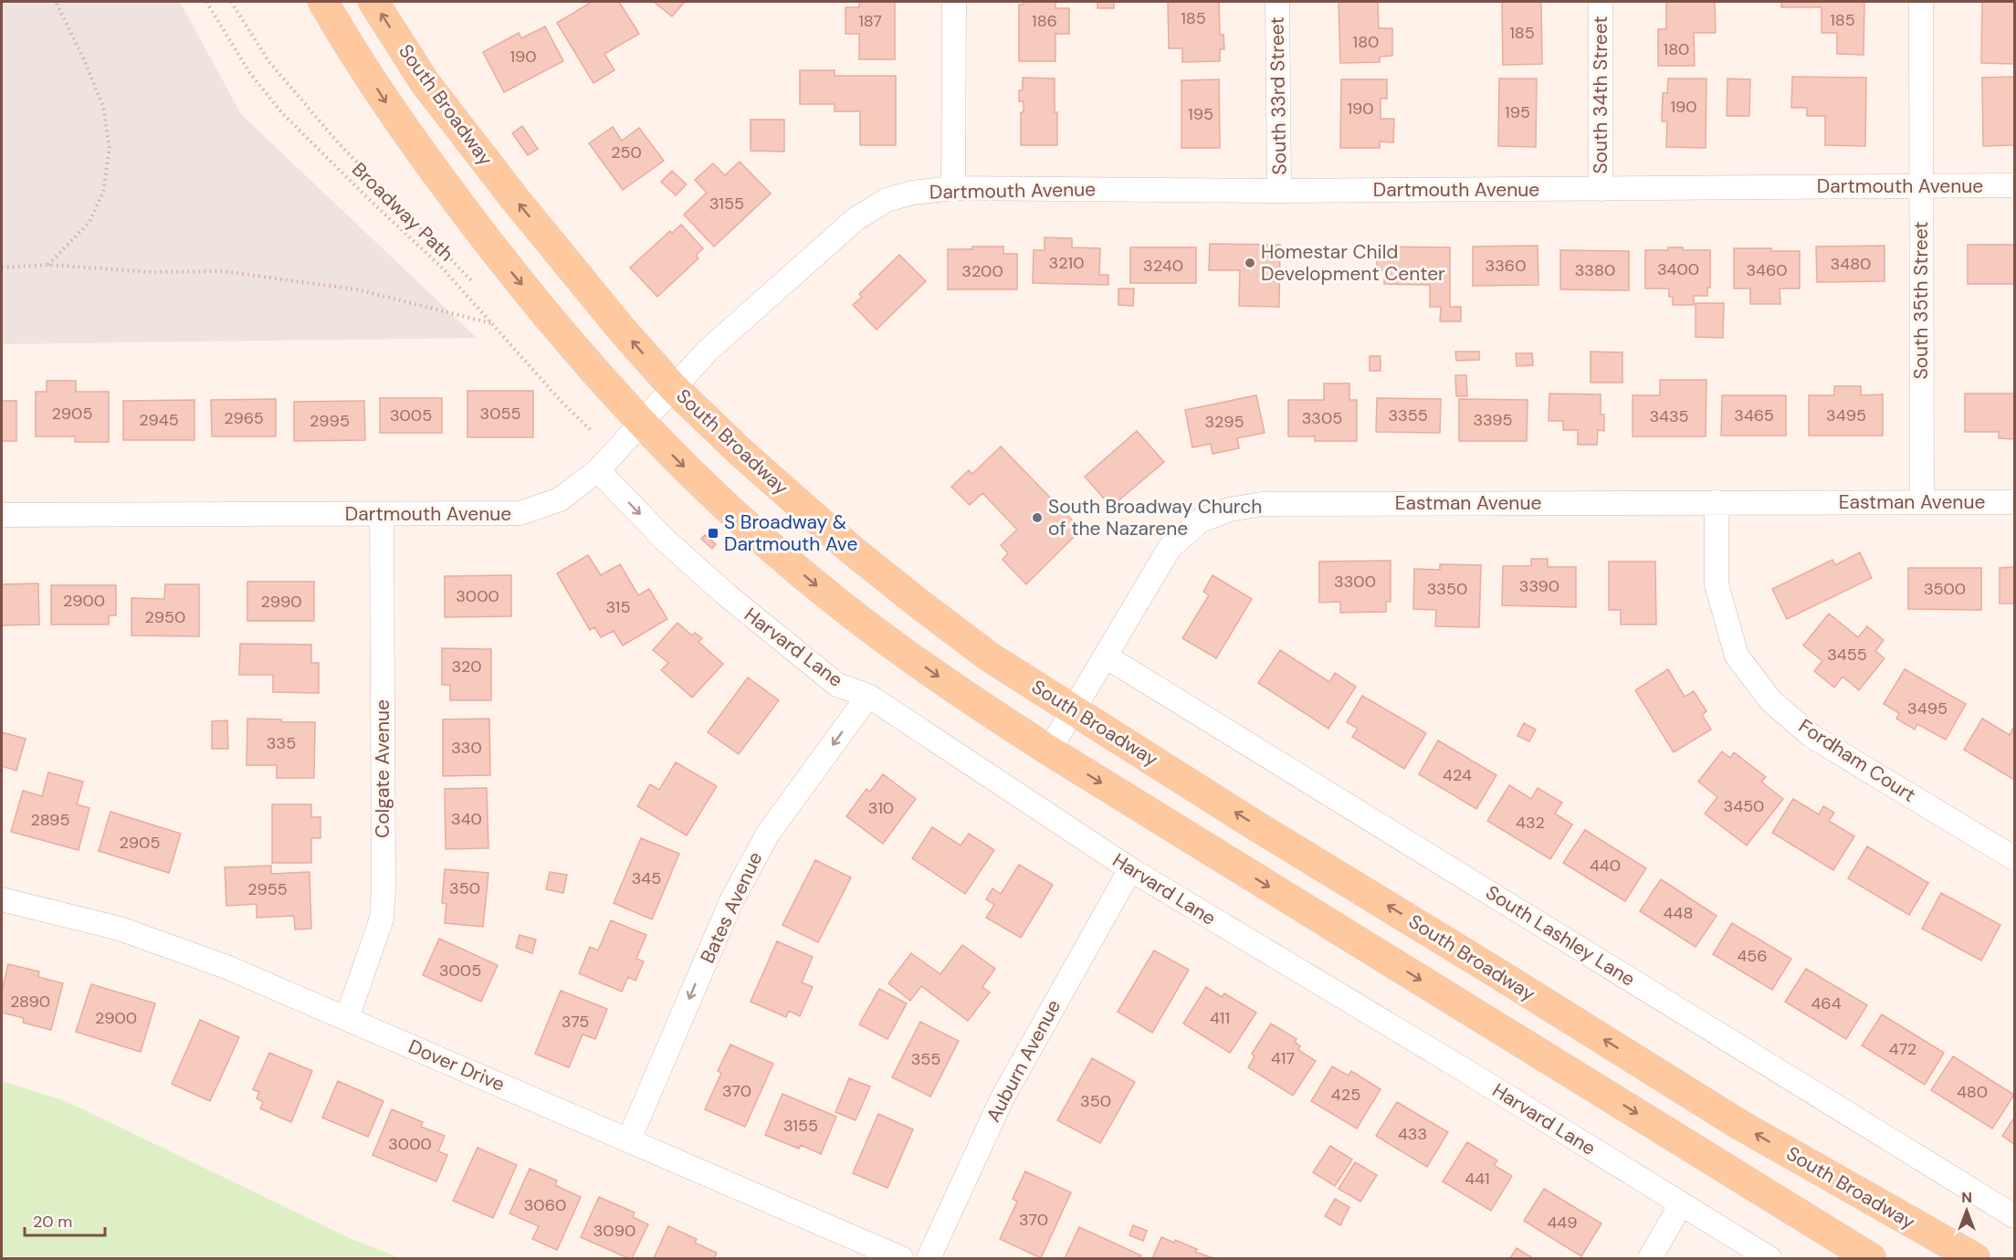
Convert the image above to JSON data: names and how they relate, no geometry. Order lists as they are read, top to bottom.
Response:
{
  "streets": {
    "main road": ["South Broadway"],
    "street": [
      "South 34th Street",
      "South 33rd Street",
      "Dartmouth Avenue",
      "South 35th Street",
      "Eastman Avenue",
      "Harvard Lane",
      "Fordham Court",
      "Colgate Avenue",
      "Bates Avenue",
      "South Lashley Lane",
      "Auburn Avenue",
      "Dover Drive"
    ],
    "path": ["Broadway Path"]
  },
  "crossings": [
    ["South 34th Street", "Dartmouth Avenue"],
    ["South 33rd Street", "Dartmouth Avenue"],
    ["South Broadway", "Dartmouth Avenue"],
    ["South Broadway", "Eastman Avenue"],
    ["Dartmouth Avenue", "South 35th Street"],
    ["Dartmouth Avenue", "Harvard Lane"],
    ["Dartmouth Avenue", "Colgate Avenue"],
    ["South 35th Street", "Eastman Avenue"],
    ["Eastman Avenue", "Fordham Court"],
    ["Eastman Avenue", "South Lashley Lane"],
    ["Harvard Lane", "Bates Avenue"],
    ["Harvard Lane", "Auburn Avenue"],
    ["Colgate Avenue", "Dover Drive"],
    ["Bates Avenue", "Dover Drive"]
  ],
  "one_way": ["Bates Avenue"],
  "places": {
    "other": ["Homestar Child Development Center", "South Broadway Church of the Nazarene"],
    "transit": ["S Broadway & Dartmouth Ave"]
  },
  "house_numbers": [
    "185",
    "185",
    "187",
    "186",
    "185",
    "180",
    "180",
    "190",
    "190",
    "190",
    "195",
    "195",
    "250",
    "3155",
    "3210",
    "3480",
    "3240",
    "3360",
    "3400",
    "3380",
    "3460",
    "3200",
    "2905",
    "3055",
    "3005",
    "3355",
    "3465",
    "3495",
    "3435",
    "2965",
    "3305",
    "2945",
    "3395",
    "2995",
    "3295",
    "3300",
    "3390",
    "3350",
    "3500",
    "3000",
    "2900",
    "2990",
    "315",
    "2950",
    "3455",
    "320",
    "3495",
    "335",
    "330",
    "424",
    "3450",
    "310",
    "340",
    "2895",
    "432",
    "2905",
    "440",
    "345",
    "350",
    "2955",
    "448",
    "456",
    "3005",
    "2890",
    "464",
    "2900",
    "411",
    "375",
    "472",
    "417",
    "355",
    "370",
    "480",
    "425",
    "350",
    "3155",
    "433",
    "3000",
    "441",
    "3060",
    "370",
    "449",
    "3090"
  ],
  "scale_bar": "20 m",
  "north": "top"
}
